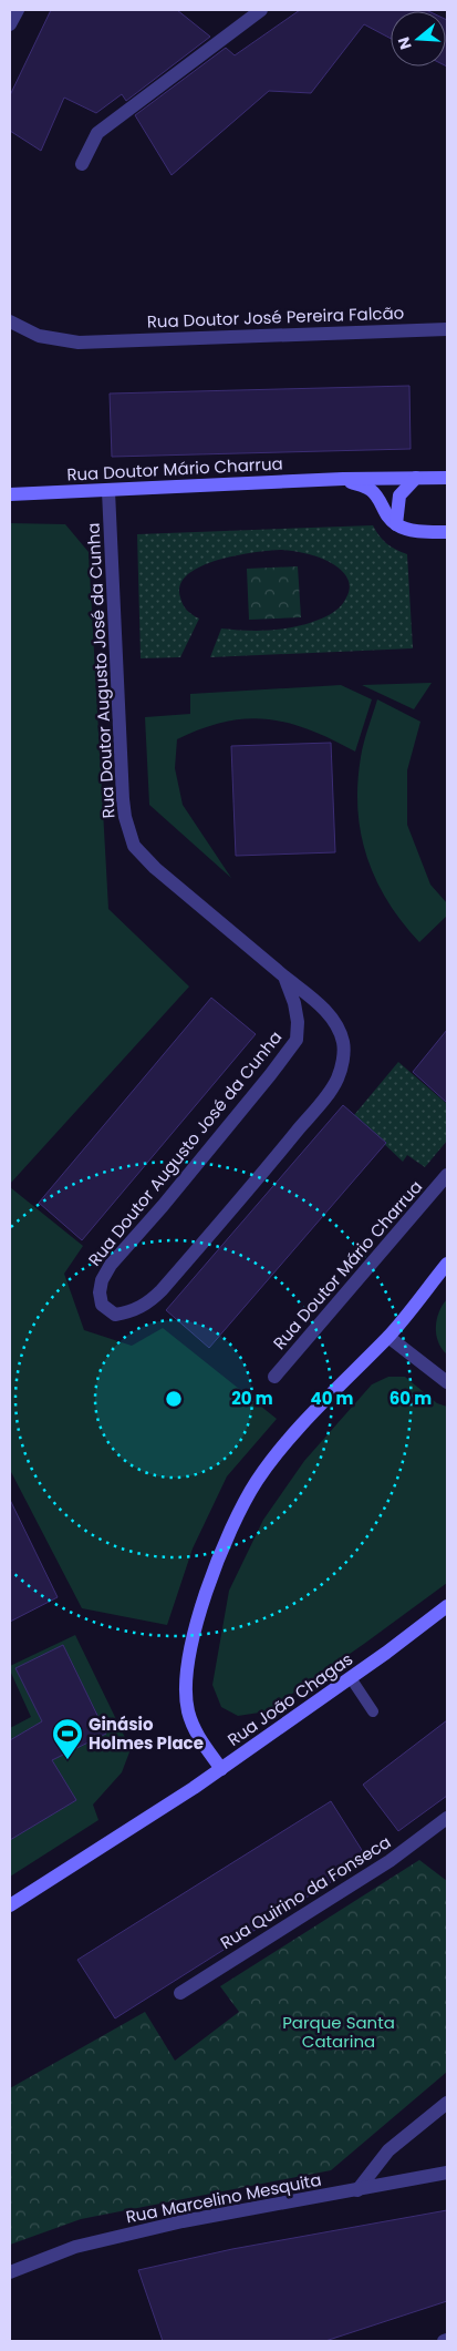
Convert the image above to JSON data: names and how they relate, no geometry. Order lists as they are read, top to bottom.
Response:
{
  "streets": {
    "street": [
      "Rua Doutor José Pereira Falcão",
      "Rua Doutor Mário Charrua",
      "Rua Doutor Augusto José da Cunha",
      "Rua João Chagas",
      "Rua Quirino da Fonseca",
      "Rua Marcelino Mesquita"
    ]
  },
  "crossings": [
    ["Rua Doutor Mário Charrua", "Rua Doutor Augusto José da Cunha"]
  ],
  "parks": ["Parque Santa Catarina"],
  "places": {
    "sports": ["Ginásio Holmes Place"]
  },
  "north": "left",
  "rings": ["20 m", "40 m", "60 m"]
}
